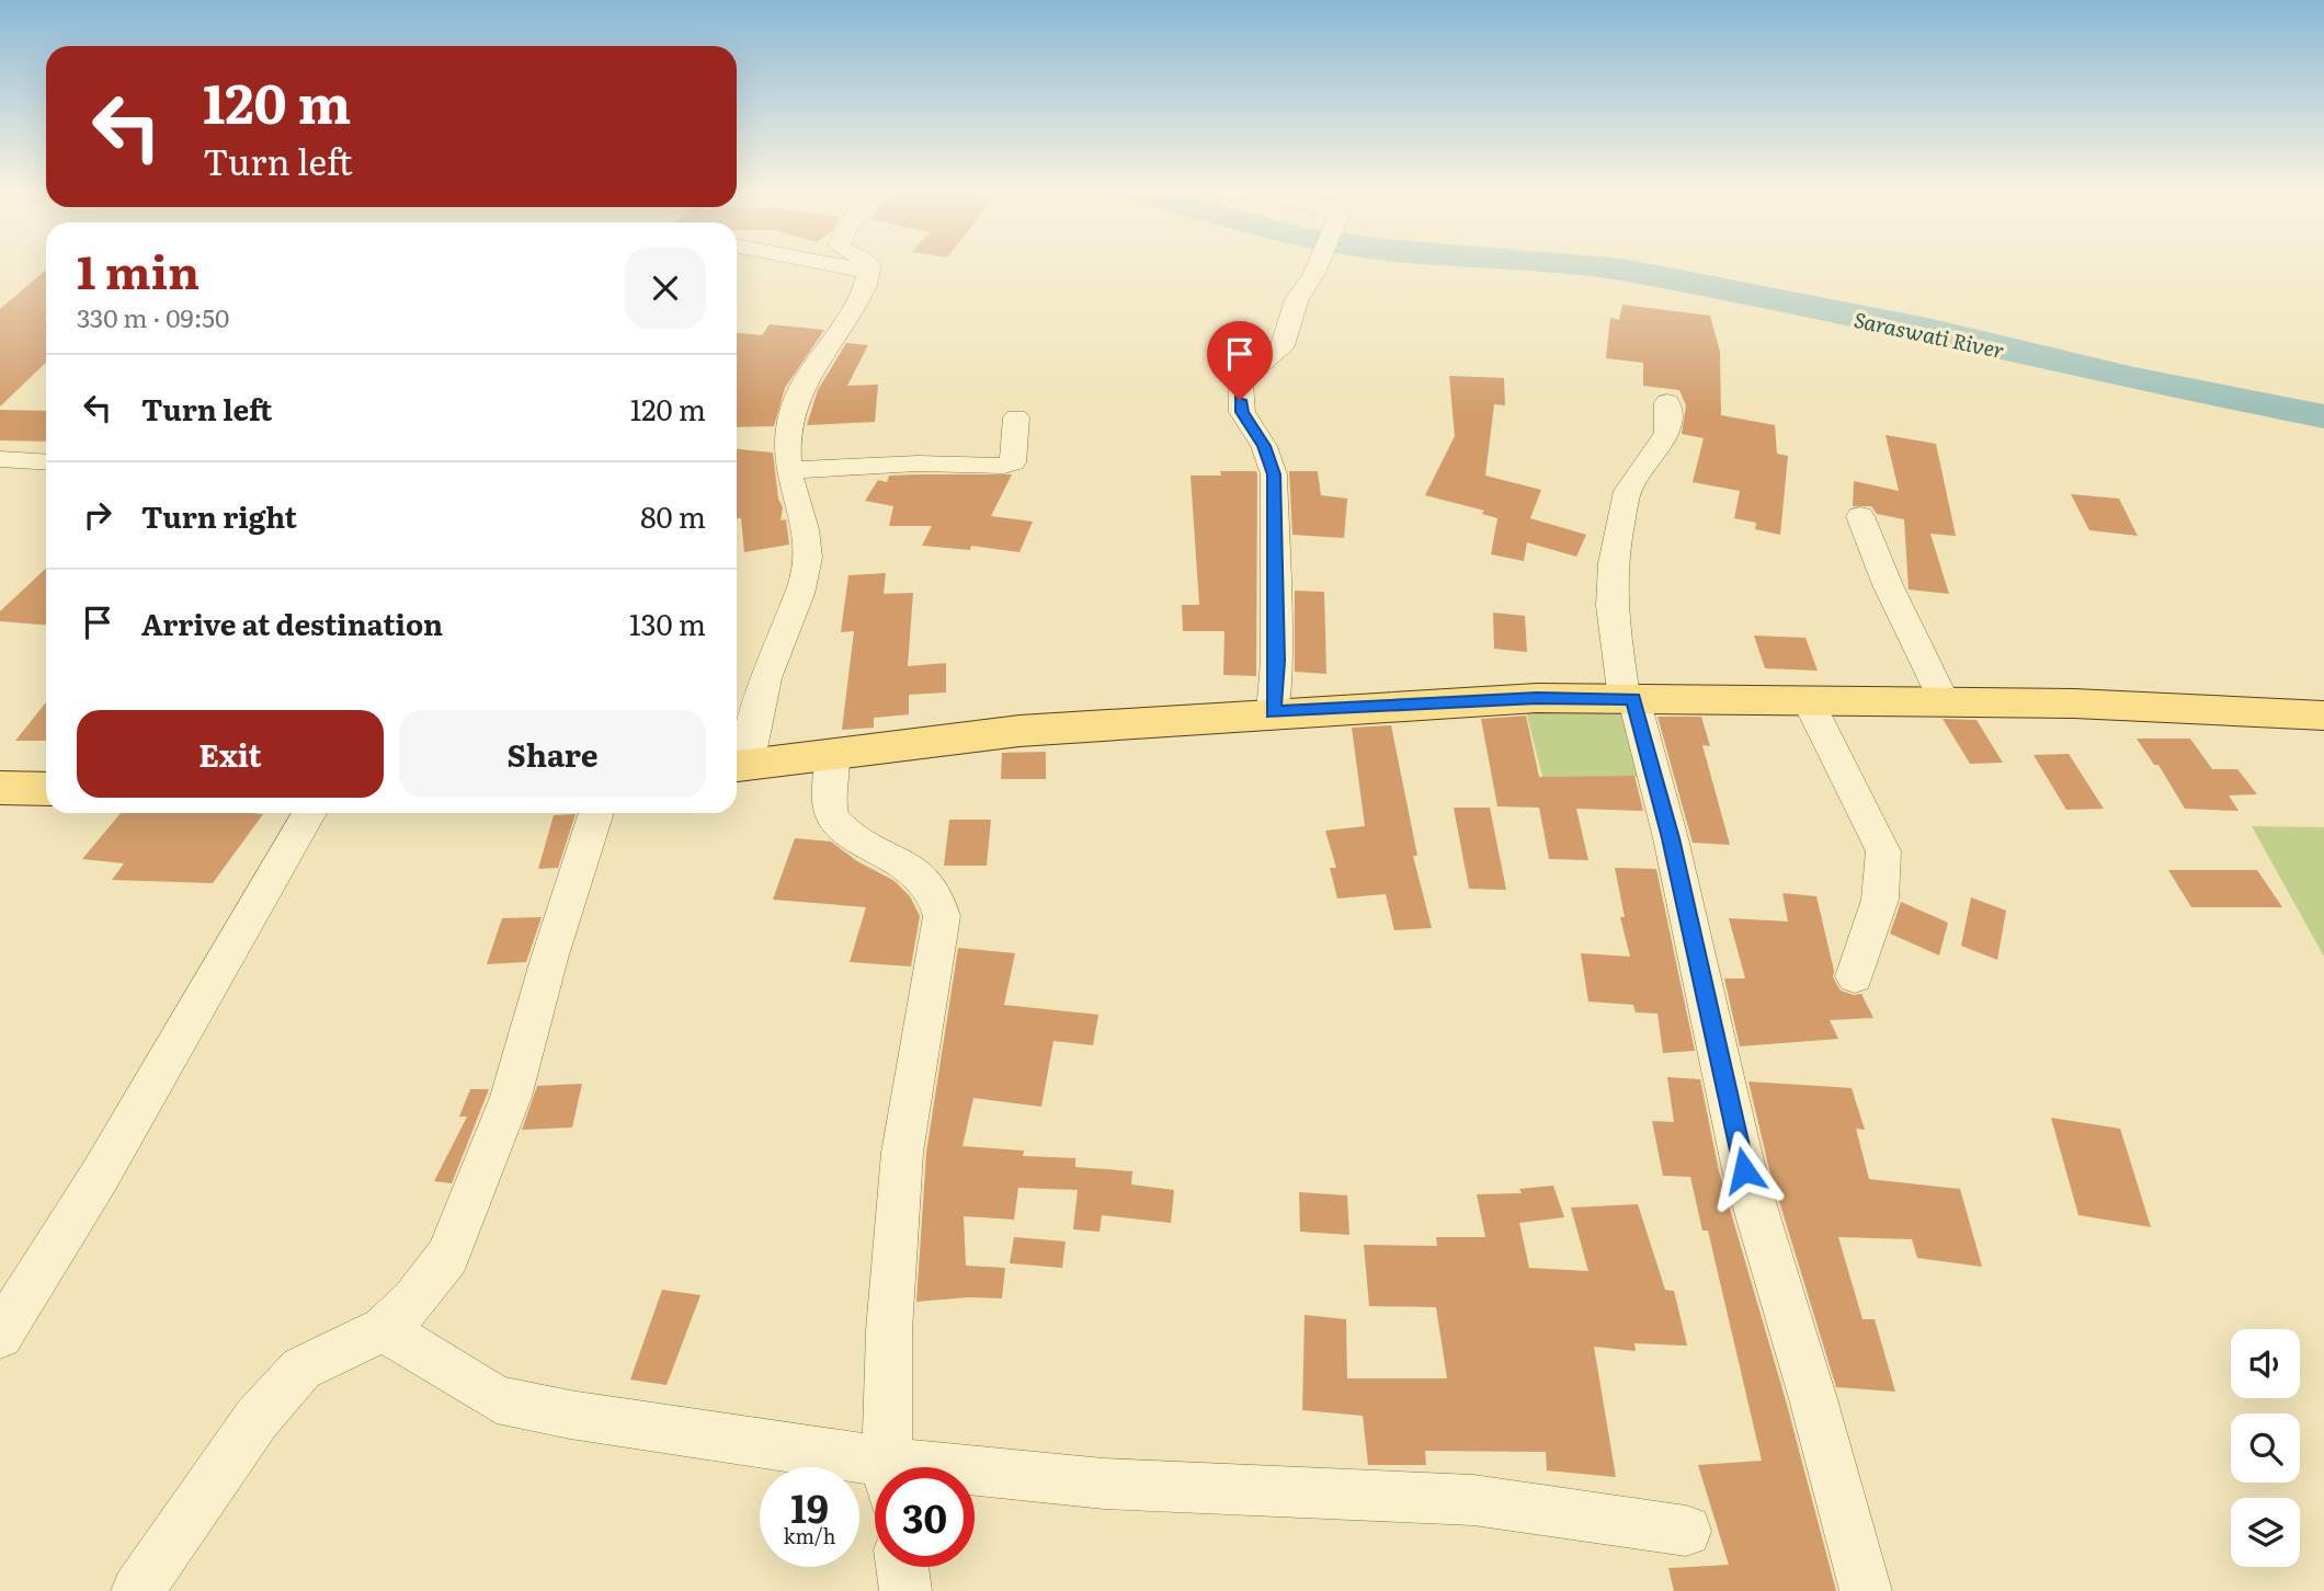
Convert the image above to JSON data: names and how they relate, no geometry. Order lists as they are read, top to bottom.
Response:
{
  "water": ["Saraswati River"],
  "page": {
    "turn": ["120 m", "Turn left"],
    "heading": ["1 min", "330 m · 09:50"],
    "list": [
      {
        "name": "Turn left",
        "value": "120 m"
      },
      {
        "name": "Turn right",
        "value": "80 m"
      },
      {
        "name": "Arrive at destination",
        "value": "130 m"
      }
    ],
    "buttons": ["Exit", "Share"],
    "speed": "19 km/h",
    "limit": "30"
  }
}
